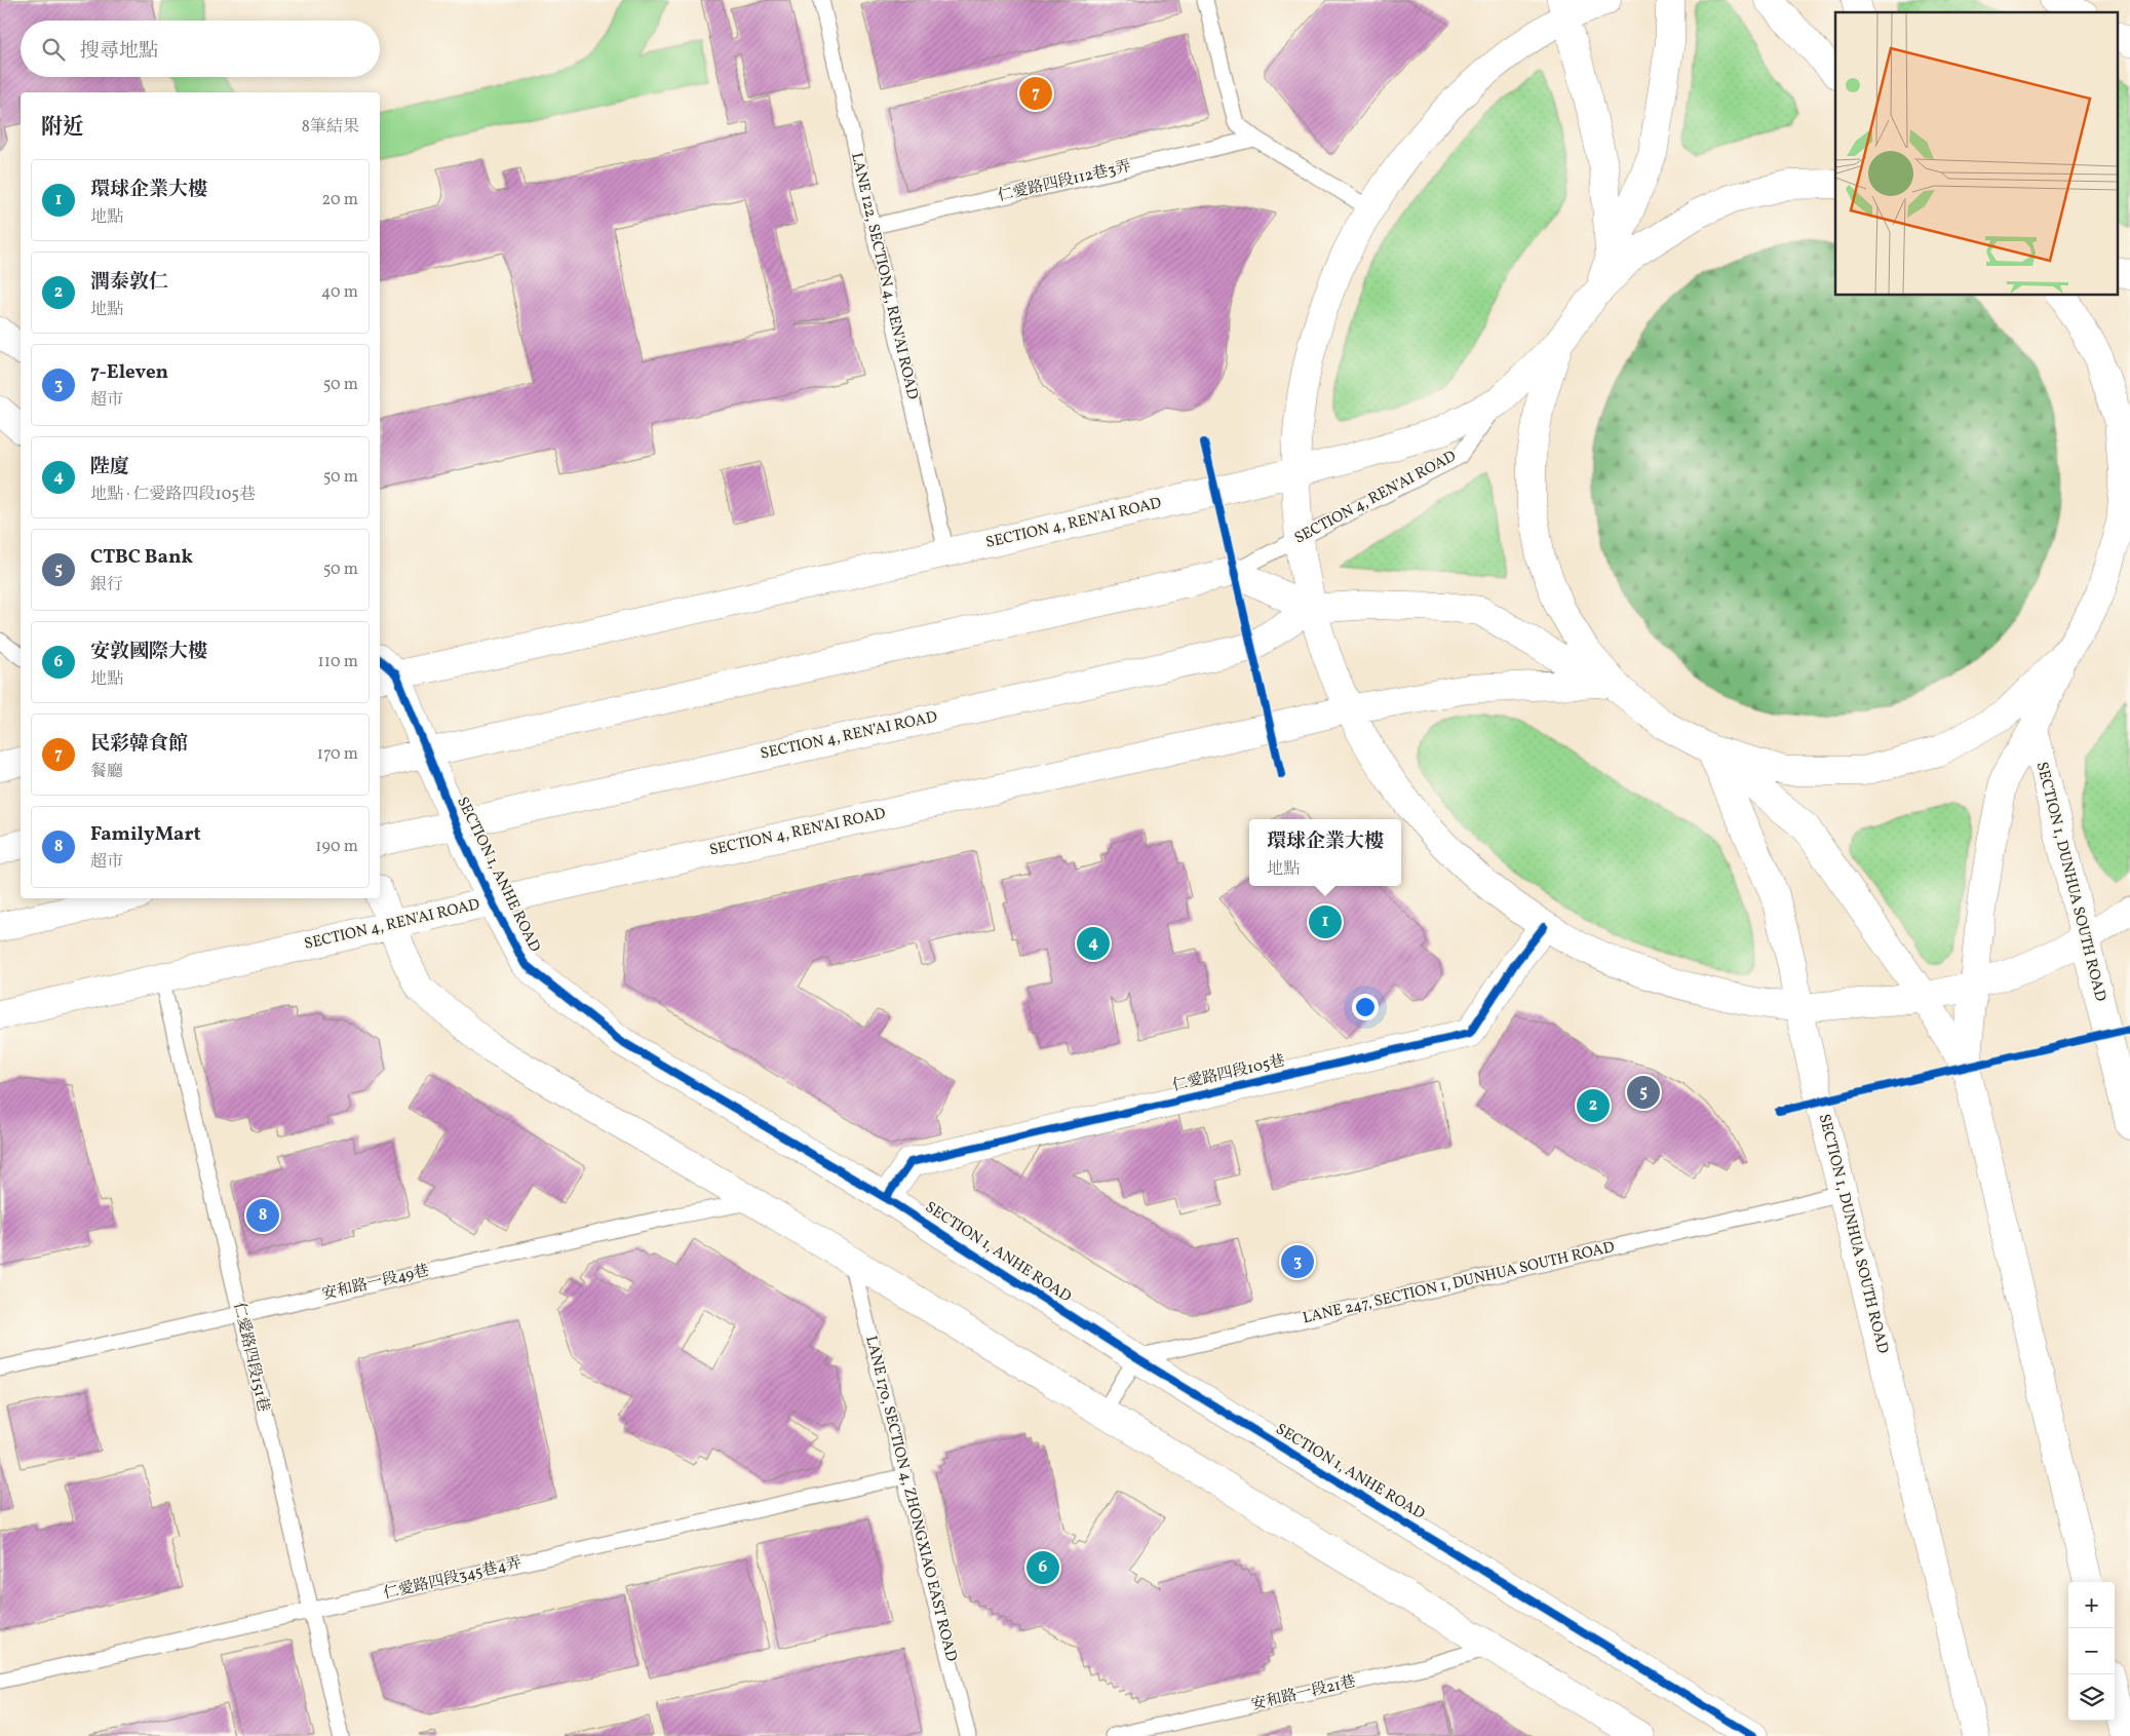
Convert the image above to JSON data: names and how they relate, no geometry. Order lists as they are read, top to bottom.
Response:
{
  "streets": {
    "main road": [
      "SECTION 4, REN’AI ROAD",
      "SECTION 4, REN'AI ROAD",
      "SECTION 1, ANHE ROAD",
      "SECTION 1, DUNHUA SOUTH ROAD",
      "仁愛路四段105巷"
    ],
    "lane": [
      "仁愛路四段112巷3弄",
      "LANE 122, SECTION 4, REN'AI ROAD",
      "安和路一段49巷",
      "LANE 247, SECTION 1, DUNHUA SOUTH ROAD",
      "仁愛路四段151巷",
      "LANE 170, SECTION 4, ZHONGXIAO EAST ROAD",
      "仁愛路四段345巷4弄",
      "安和路一段21巷"
    ]
  },
  "crossings": [
    ["仁愛路四段112巷3弄", "LANE 122, SECTION 4, REN'AI ROAD"],
    ["LANE 122, SECTION 4, REN'AI ROAD", "SECTION 4, REN'AI ROAD"],
    ["SECTION 4, REN’AI ROAD", "SECTION 4, REN'AI ROAD"],
    ["SECTION 4, REN’AI ROAD", "SECTION 1, ANHE ROAD"],
    ["SECTION 4, REN'AI ROAD", "SECTION 1, ANHE ROAD"],
    ["SECTION 4, REN'AI ROAD", "仁愛路四段151巷"],
    ["SECTION 1, ANHE ROAD", "仁愛路四段105巷"],
    ["SECTION 1, ANHE ROAD", "LANE 247, SECTION 1, DUNHUA SOUTH ROAD"],
    ["SECTION 1, DUNHUA SOUTH ROAD", "LANE 247, SECTION 1, DUNHUA SOUTH ROAD"],
    ["安和路一段49巷", "仁愛路四段151巷"],
    ["仁愛路四段151巷", "仁愛路四段345巷4弄"],
    ["LANE 170, SECTION 4, ZHONGXIAO EAST ROAD", "仁愛路四段345巷4弄"]
  ],
  "page": {
    "search": "搜尋地點",
    "pins": [
      "7",
      "1",
      "4",
      "5",
      "2",
      "8",
      "3",
      "6"
    ],
    "heading": ["附近", "8筆結果"],
    "list": [
      {
        "mark": "1",
        "name": "環球企業大樓",
        "note": "地點",
        "value": "20 m"
      },
      {
        "mark": "2",
        "name": "潤泰敦仁",
        "note": "地點",
        "value": "40 m"
      },
      {
        "mark": "3",
        "name": "7-Eleven",
        "note": "超市",
        "value": "50 m"
      },
      {
        "mark": "4",
        "name": "陛廈",
        "note": "地點 · 仁愛路四段105巷",
        "value": "50 m"
      },
      {
        "mark": "5",
        "name": "CTBC Bank",
        "note": "銀行",
        "value": "50 m"
      },
      {
        "mark": "6",
        "name": "安敦國際大樓",
        "note": "地點",
        "value": "110 m"
      },
      {
        "mark": "7",
        "name": "民彩韓食館",
        "note": "餐廳",
        "value": "170 m"
      },
      {
        "mark": "8",
        "name": "FamilyMart",
        "note": "超市",
        "value": "190 m"
      }
    ],
    "popup": ["環球企業大樓", "地點"],
    "map_buttons": ["+", "−"]
  }
}
